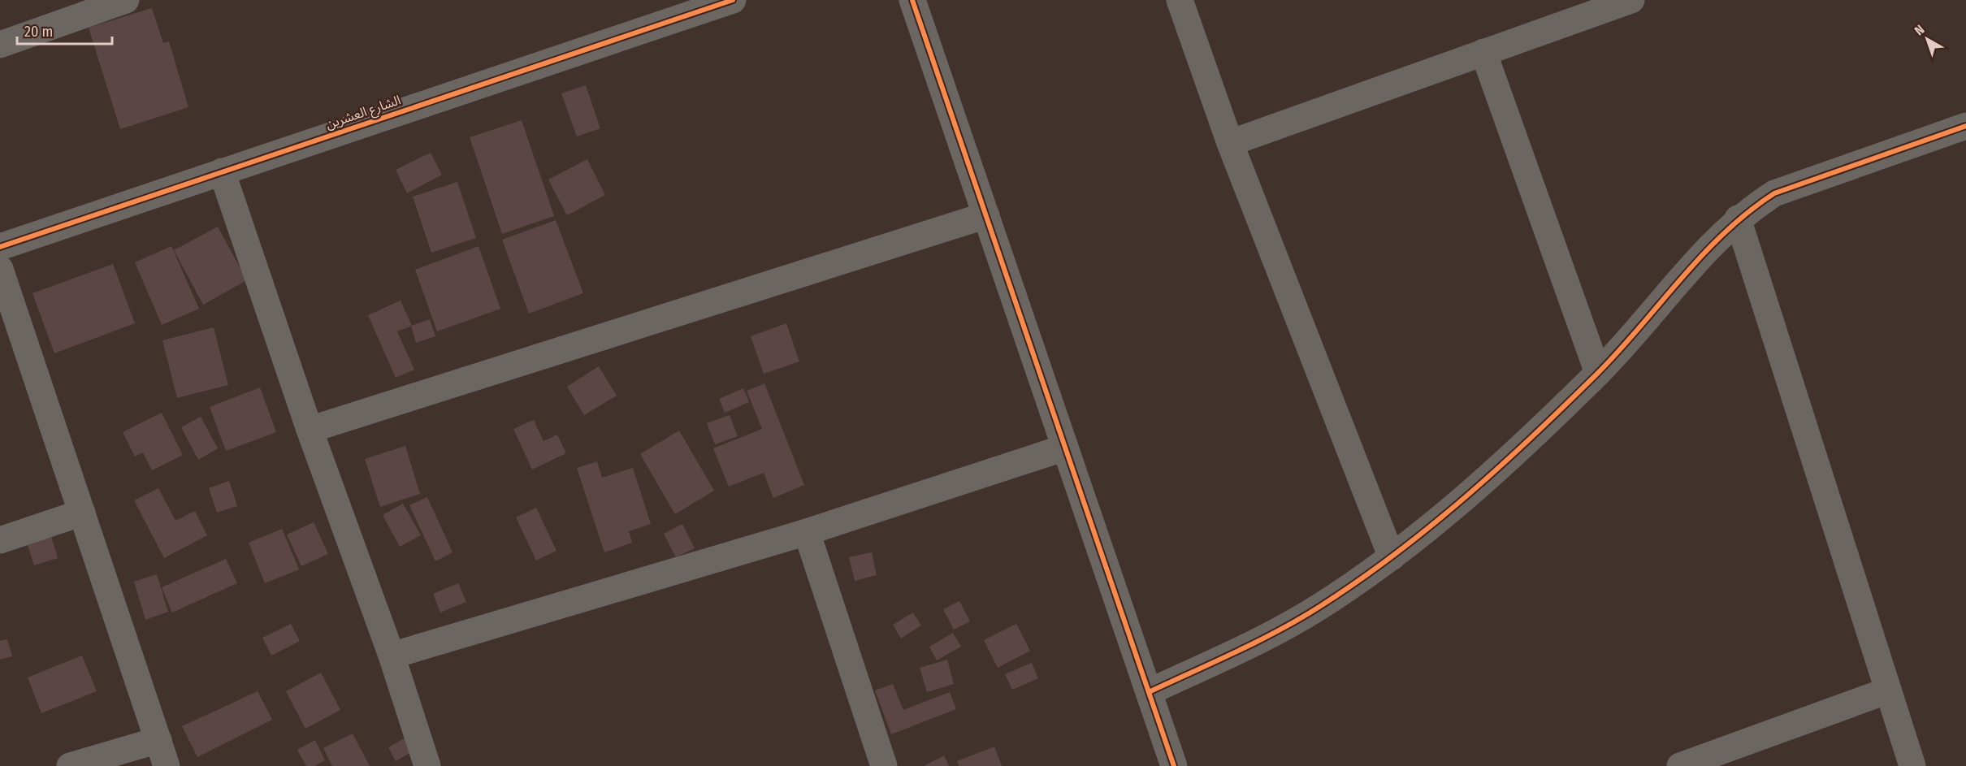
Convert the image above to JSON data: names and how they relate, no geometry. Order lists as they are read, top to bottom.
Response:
{
  "streets": {
    "street": ["الشارع العشرين"]
  },
  "scale_bar": "20 m",
  "north": "top left"
}
